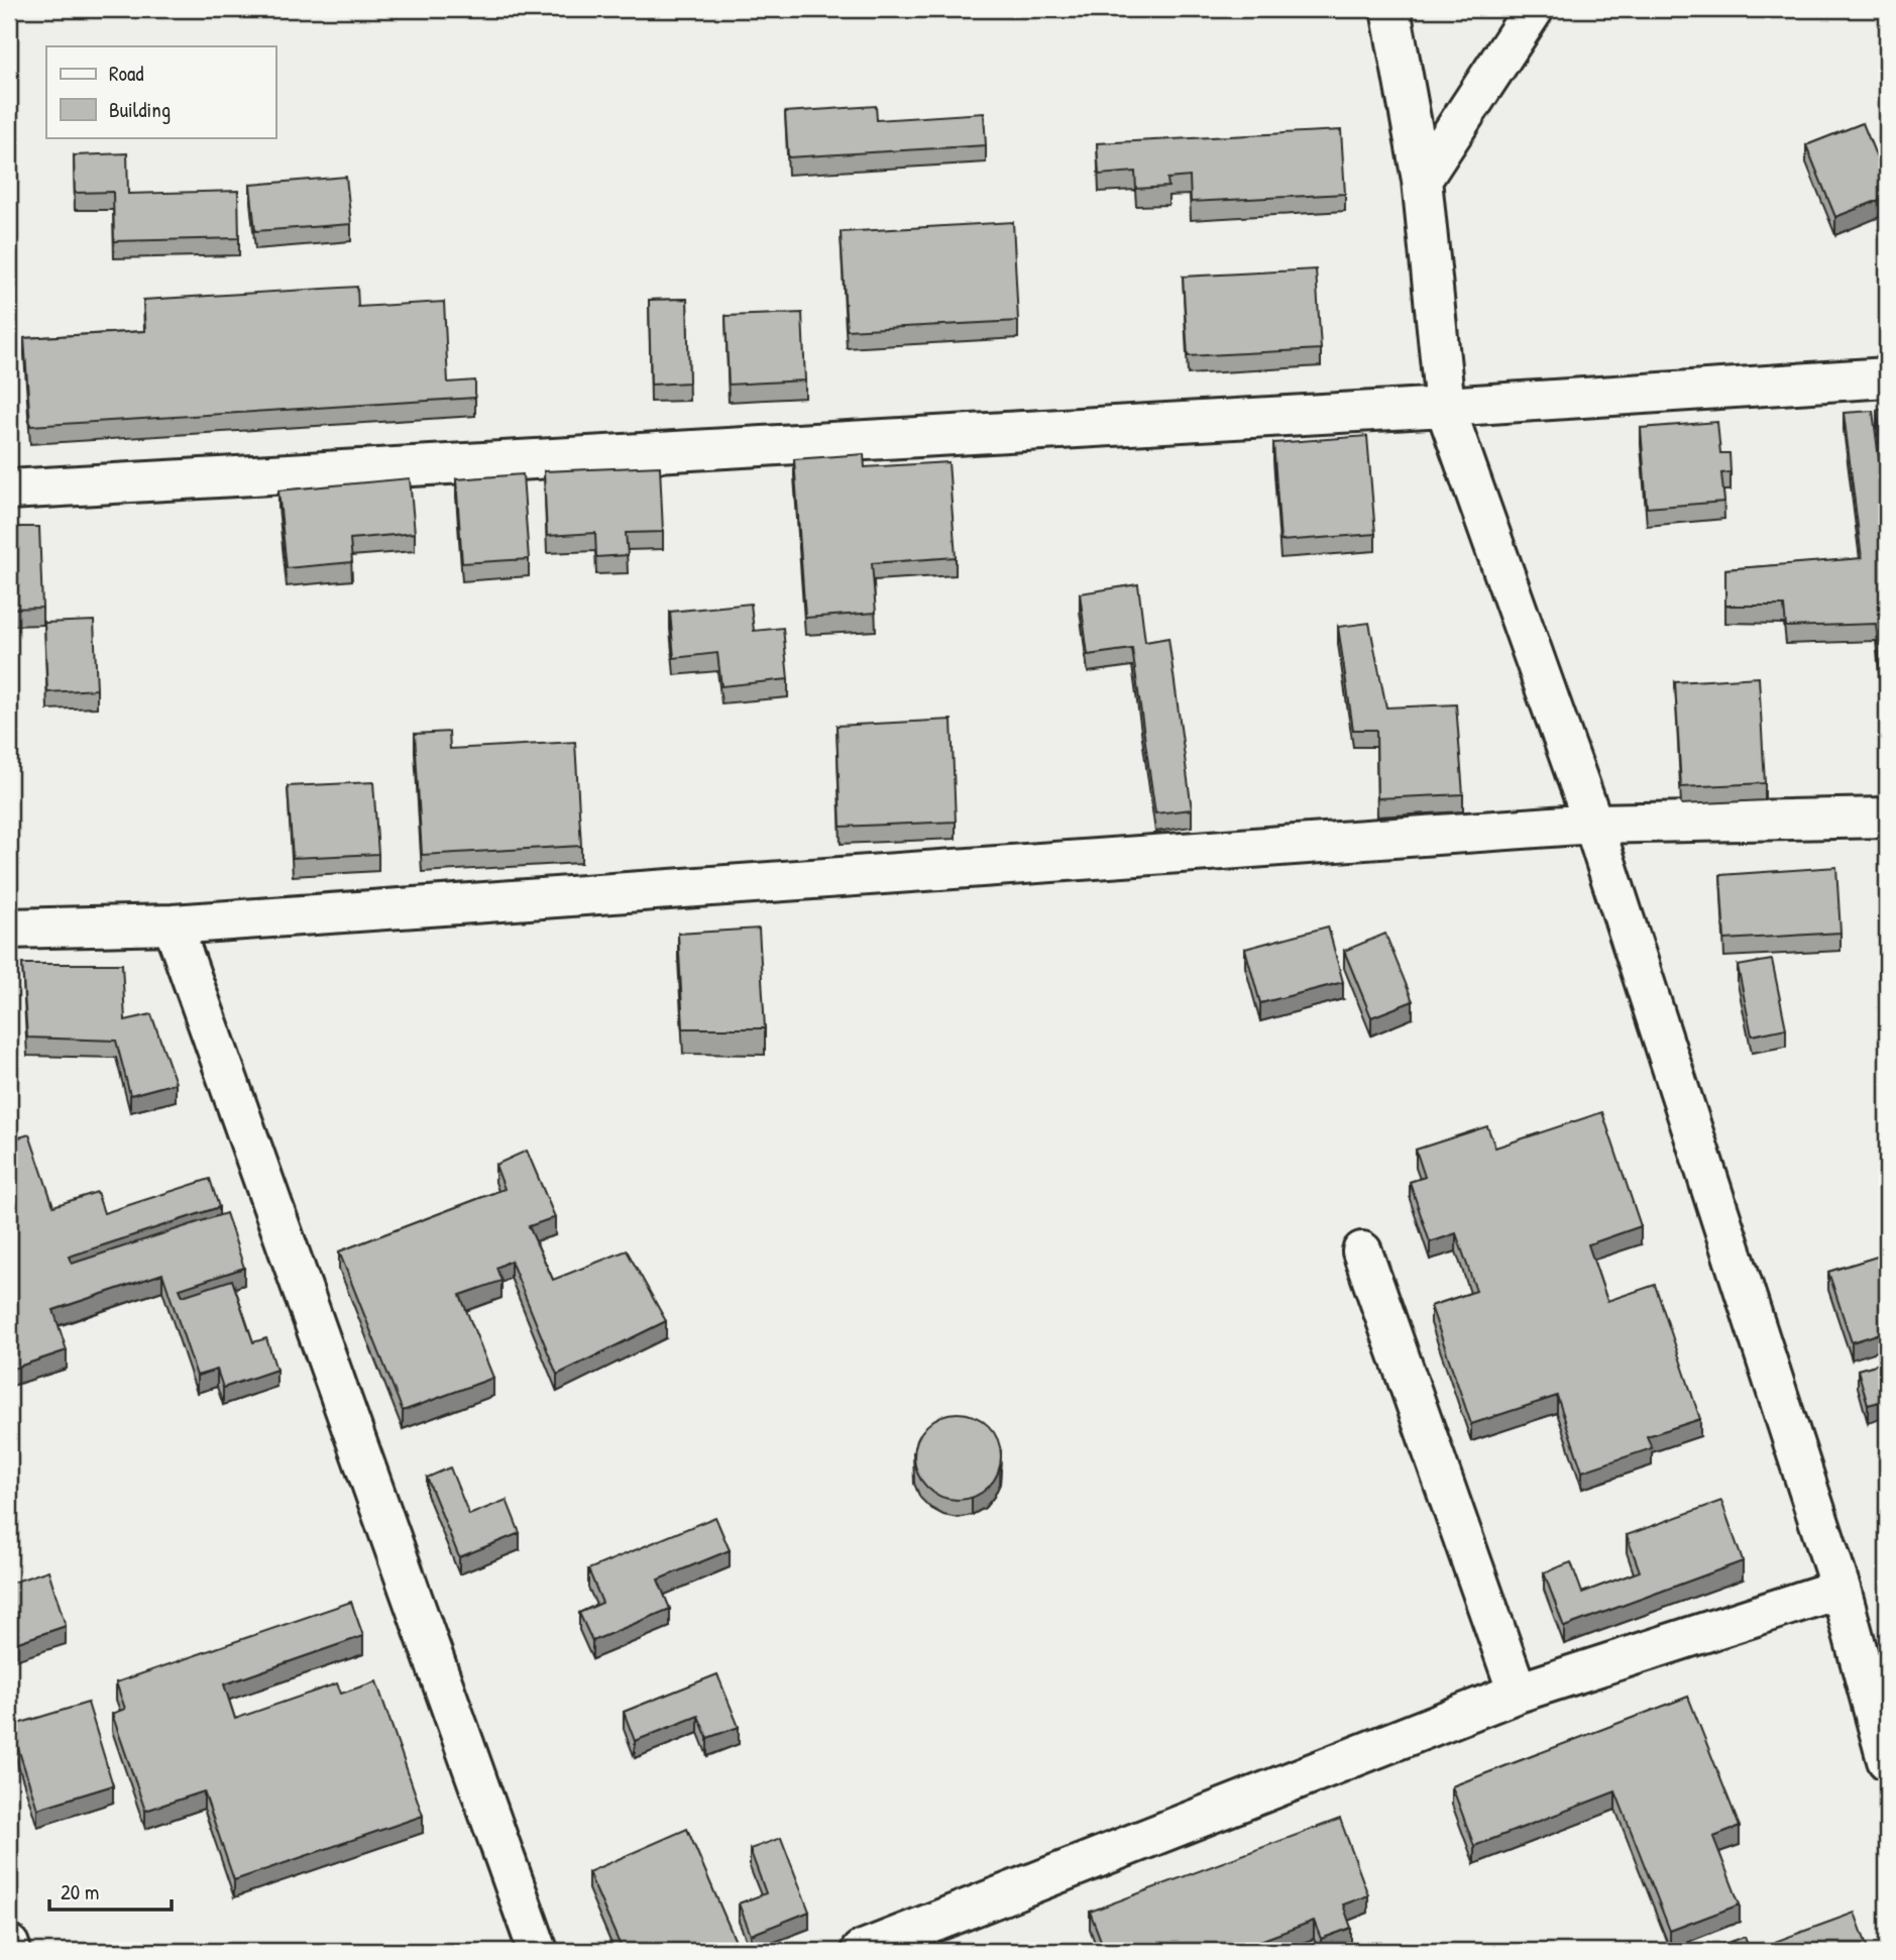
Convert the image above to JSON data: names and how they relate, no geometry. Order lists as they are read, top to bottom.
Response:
{
  "legend": ["Road", "Building"],
  "scale_bar": "20 m"
}
